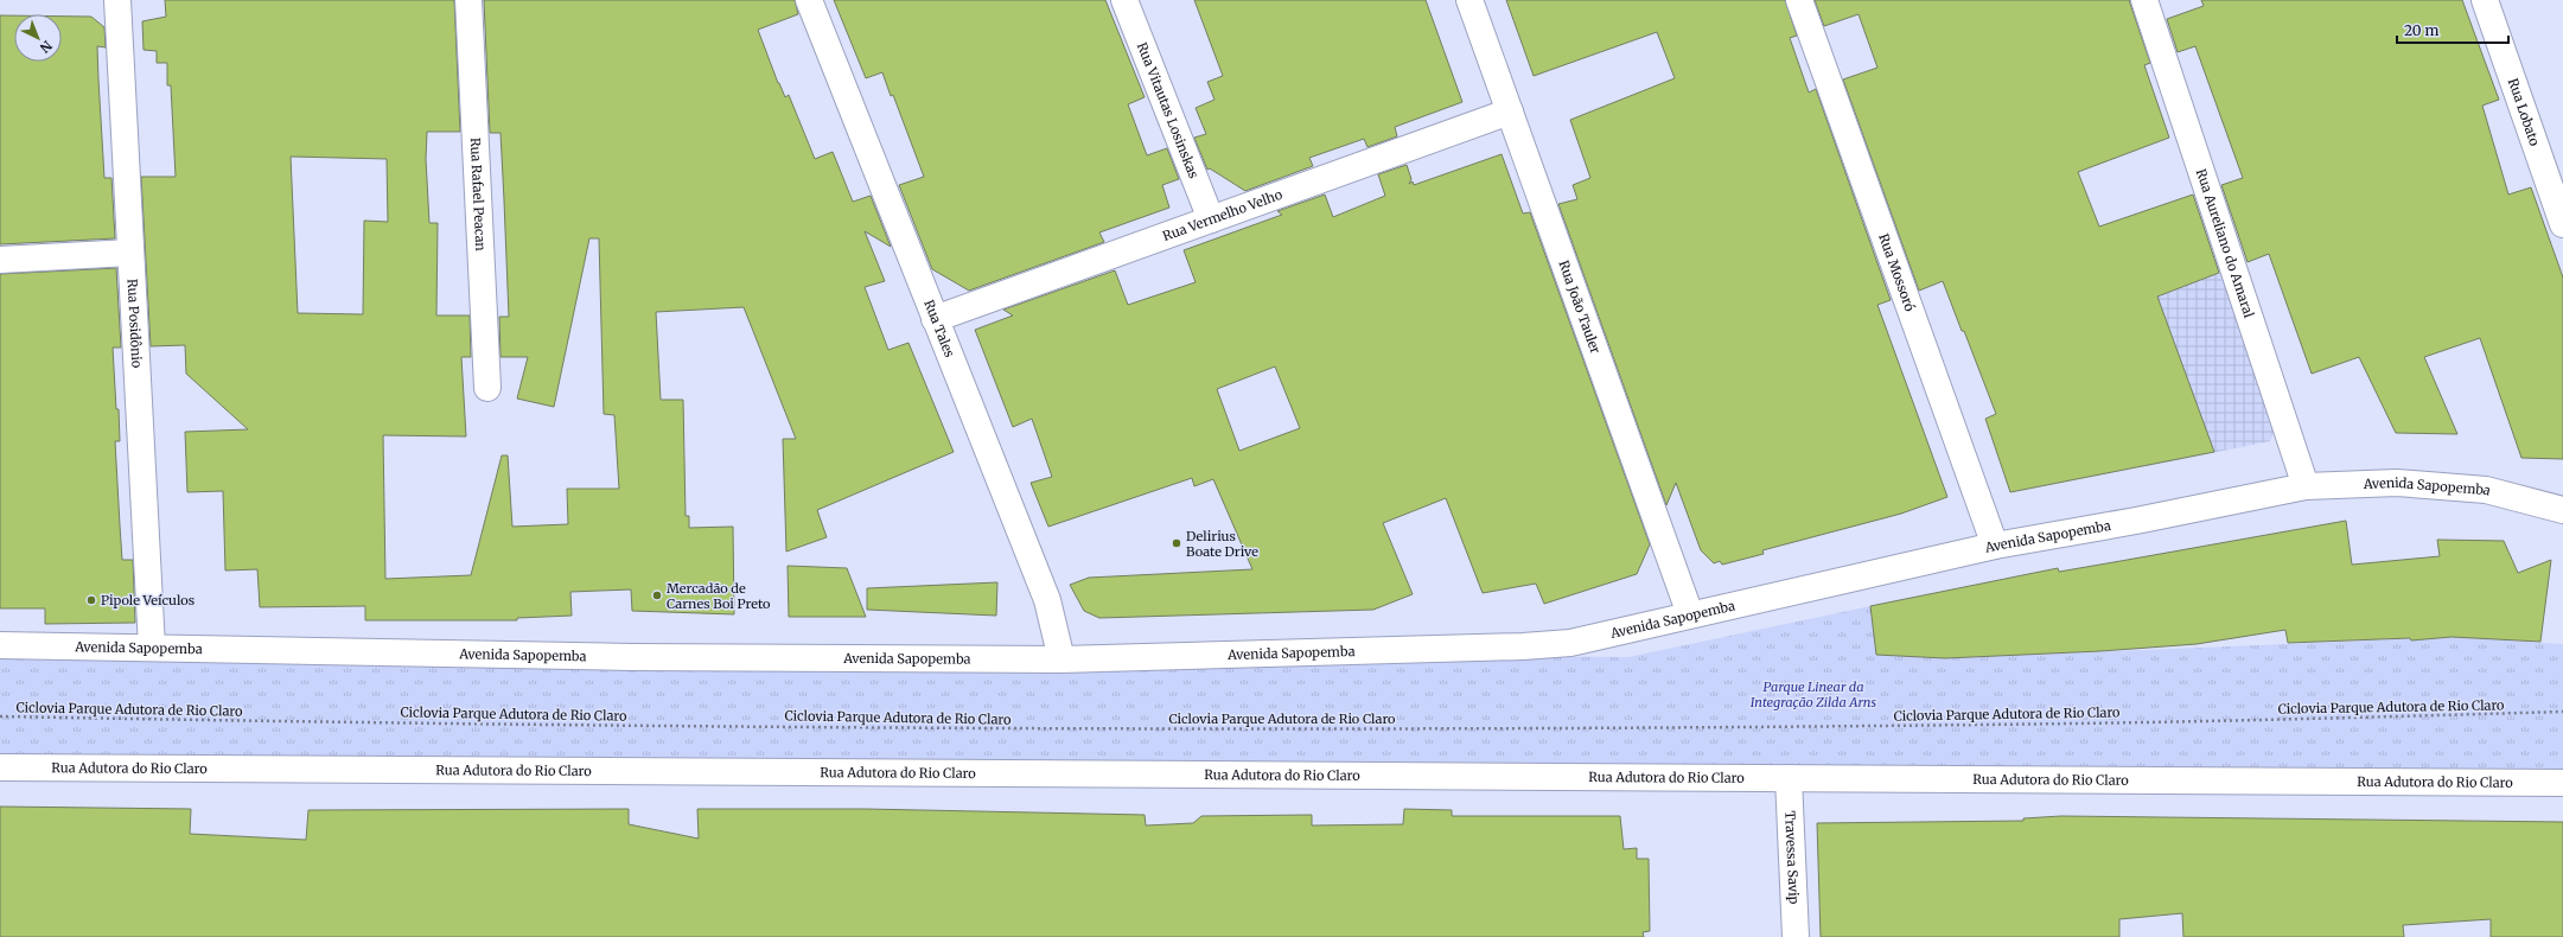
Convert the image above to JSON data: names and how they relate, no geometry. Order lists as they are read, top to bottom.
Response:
{
  "streets": {
    "street": [
      "Rua Vitautas Losinskas",
      "Rua Lobato",
      "Rua Rafael Peacan",
      "Rua Vermelho Velho",
      "Rua Aureliano do Amaral",
      "Rua Mossoró",
      "Rua João Tauler",
      "Rua Posidônio",
      "Rua Tales",
      "Avenida Sapopemba",
      "Rua Adutora do Rio Claro",
      "Travessa Savip"
    ],
    "path": ["Ciclovia Parque Adutora de Rio Claro"]
  },
  "crossings": [
    ["Rua Vitautas Losinskas", "Rua Vermelho Velho"],
    ["Rua Vermelho Velho", "Rua João Tauler"],
    ["Rua Vermelho Velho", "Rua Tales"],
    ["Rua Aureliano do Amaral", "Avenida Sapopemba"],
    ["Rua Mossoró", "Avenida Sapopemba"],
    ["Rua João Tauler", "Avenida Sapopemba"],
    ["Rua Posidônio", "Avenida Sapopemba"],
    ["Rua Tales", "Avenida Sapopemba"],
    ["Rua Adutora do Rio Claro", "Travessa Savip"]
  ],
  "parks": ["Parque Linear da Integração Zilda Arns"],
  "places": ["Delirius Boate Drive", "Mercadão de Carnes Boi Preto", "Pipole Veículos"],
  "scale_bar": "20 m",
  "north": "bottom right"
}
